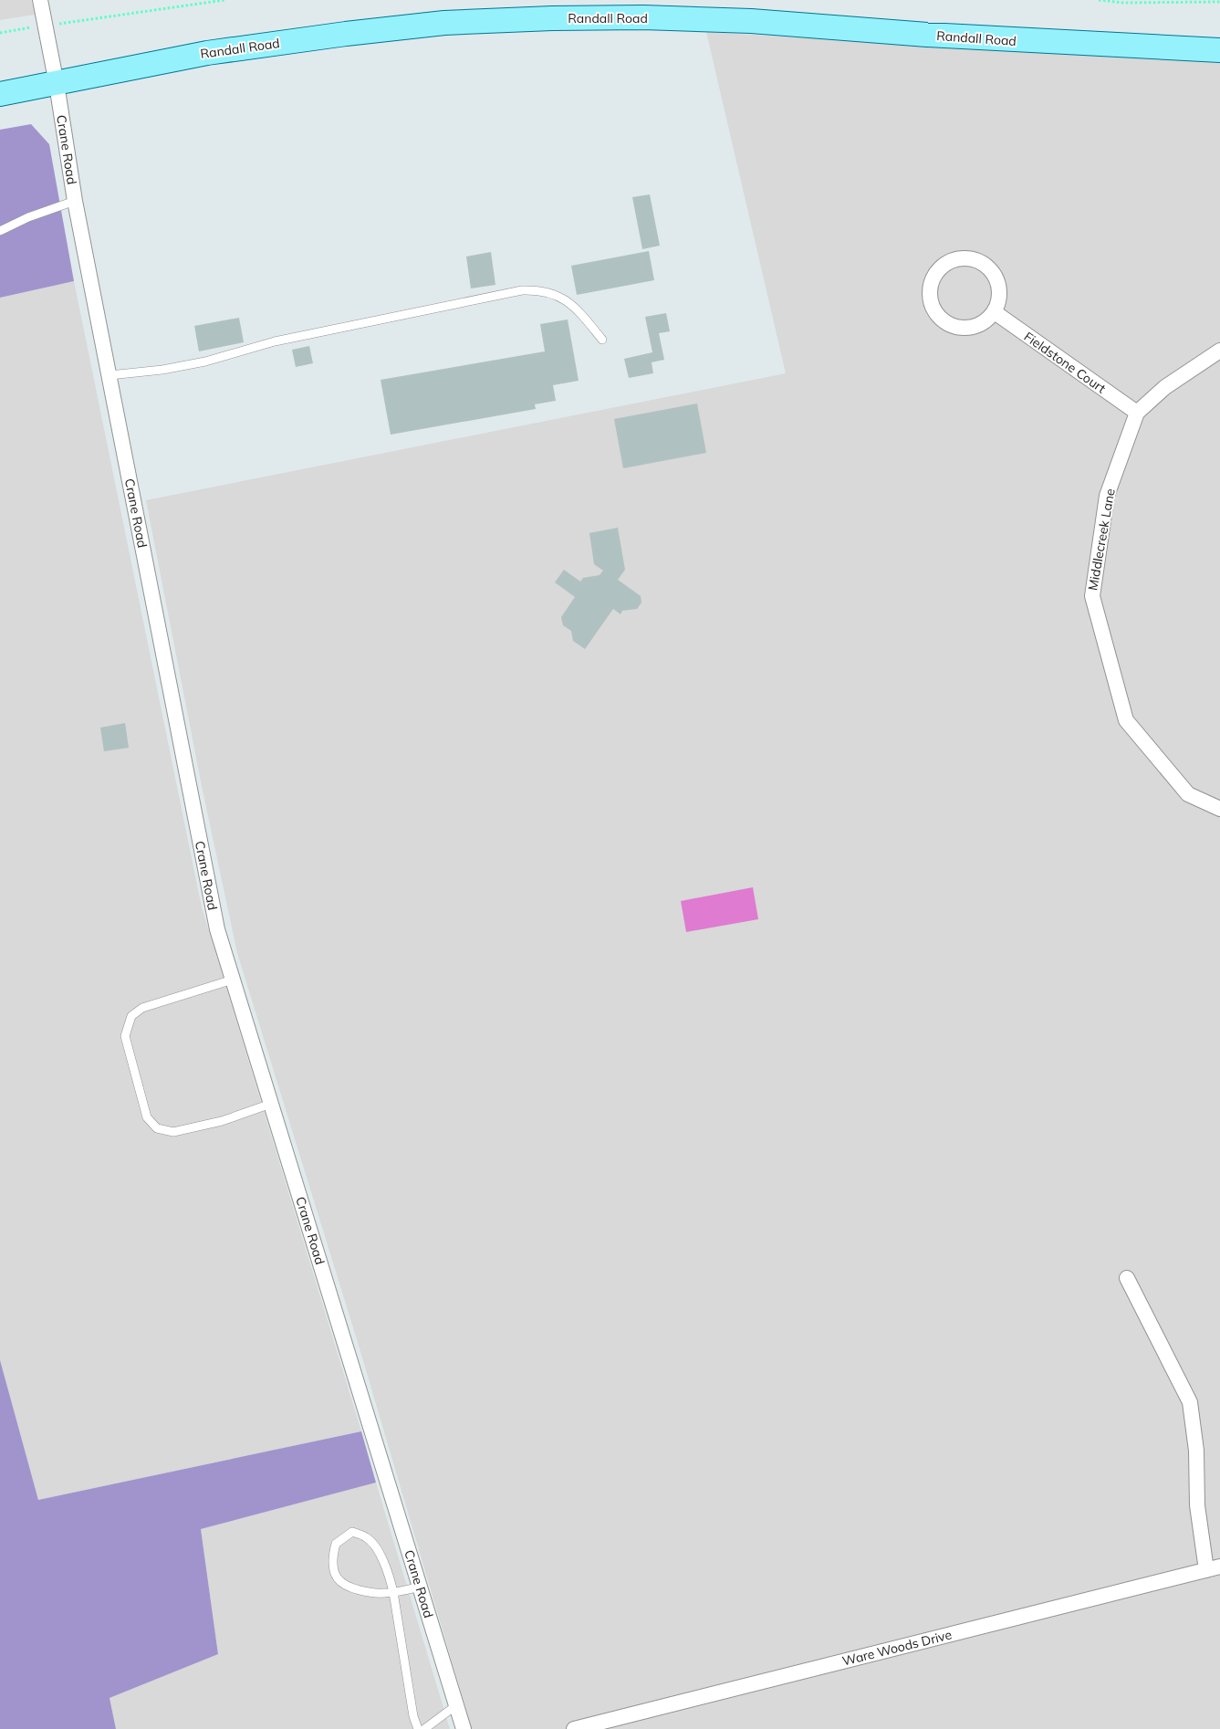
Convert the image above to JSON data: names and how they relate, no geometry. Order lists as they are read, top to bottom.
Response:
{
  "streets": {
    "main road": ["Randall Road"],
    "street": [
      "Crane Road",
      "Fieldstone Court",
      "Middlecreek Lane",
      "Ware Woods Drive"
    ]
  },
  "crossings": [
    ["Randall Road", "Crane Road"],
    ["Fieldstone Court", "Middlecreek Lane"]
  ]
}
